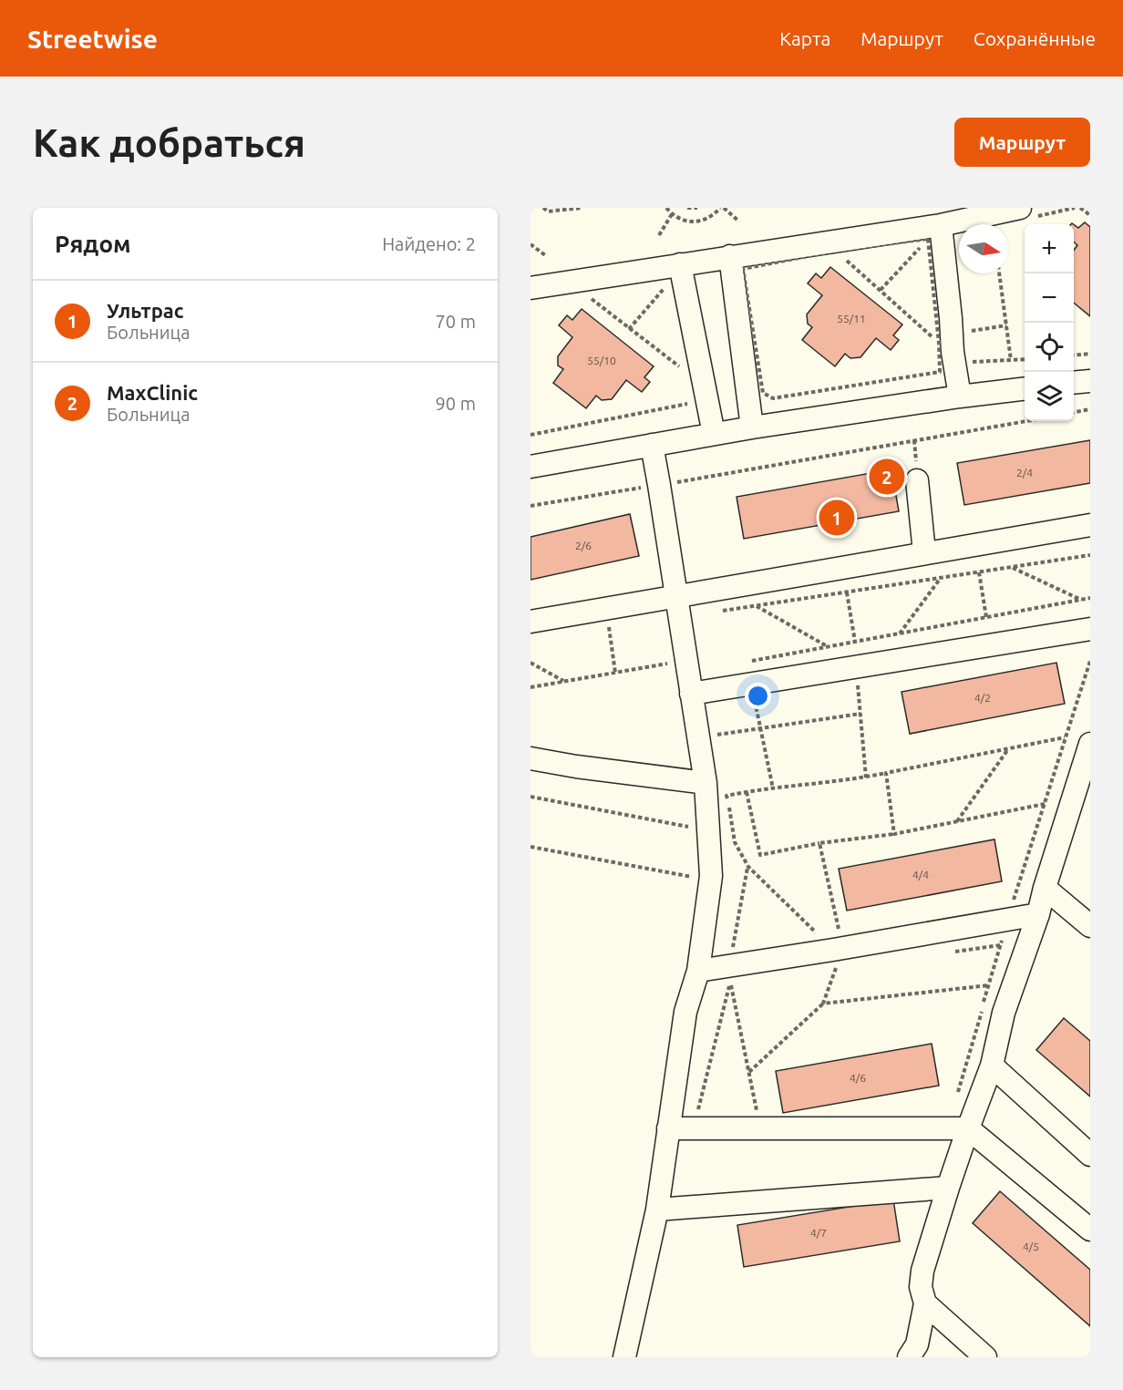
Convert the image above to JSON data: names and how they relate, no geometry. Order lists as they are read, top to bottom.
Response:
{
  "house_numbers": [
    "55/11",
    "55/10",
    "2/4",
    "2/6",
    "4/2",
    "4/4",
    "4/6",
    "4/7",
    "4/5"
  ],
  "north": "right",
  "page": {
    "header": "Streetwise",
    "nav": ["Карта", "Маршрут", "Сохранённые"],
    "buttons": "Маршрут",
    "title": "Как добраться",
    "heading": ["Рядом", "Найдено: 2"],
    "map_buttons": ["+", "−"],
    "list": [
      {
        "mark": "1",
        "name": "Ультрас",
        "note": "Больница",
        "value": "70 m"
      },
      {
        "mark": "2",
        "name": "MaxClinic",
        "note": "Больница",
        "value": "90 m"
      }
    ],
    "pins": ["2", "1"]
  }
}
